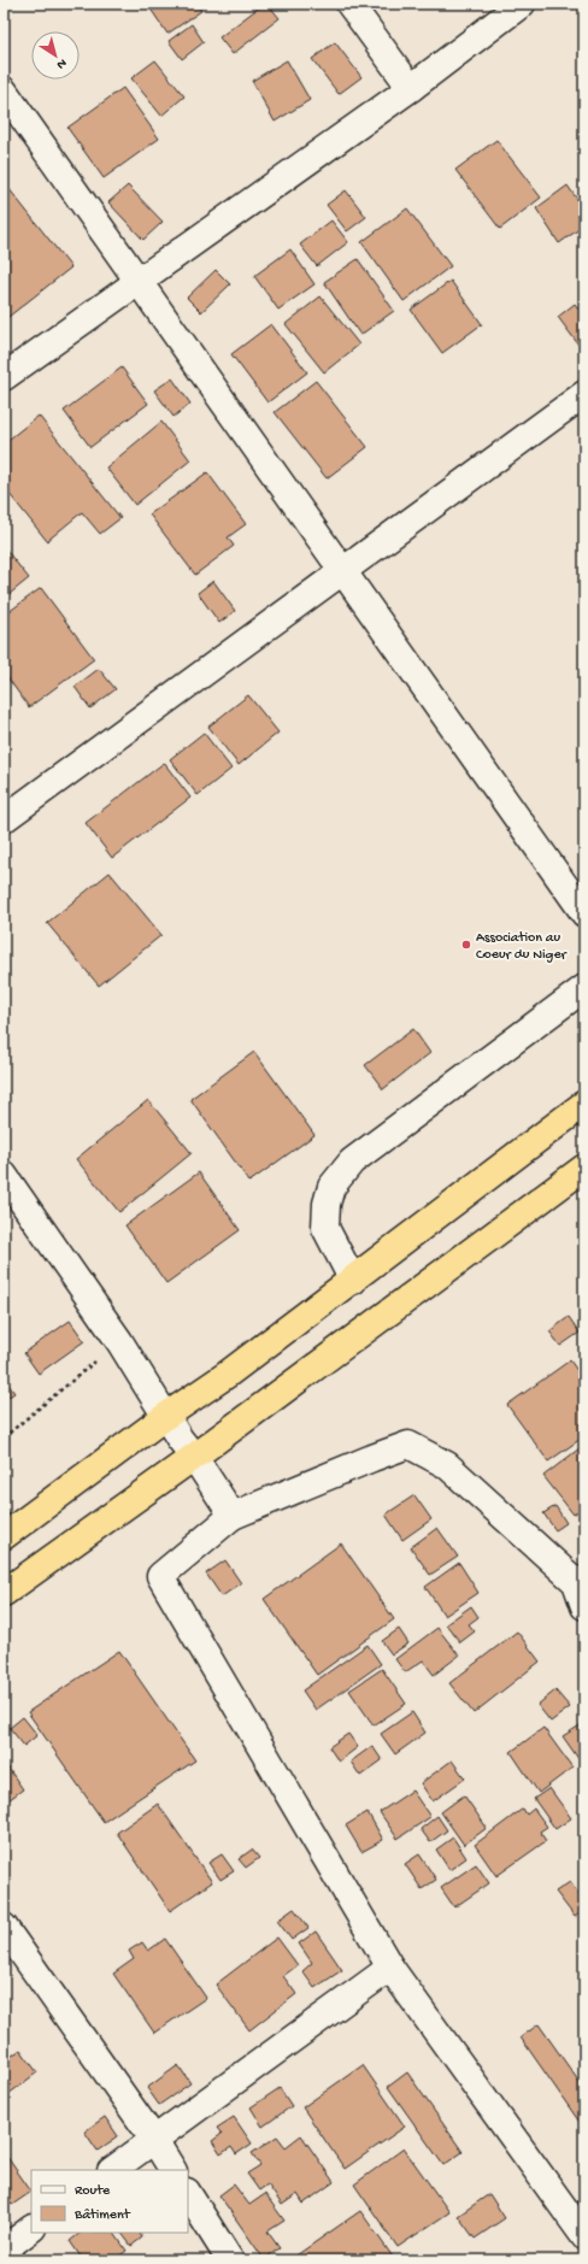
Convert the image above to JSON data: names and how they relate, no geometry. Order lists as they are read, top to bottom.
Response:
{
  "places": ["Association au Coeur du Niger"],
  "legend": ["Route", "Bâtiment"],
  "north": "bottom right"
}
